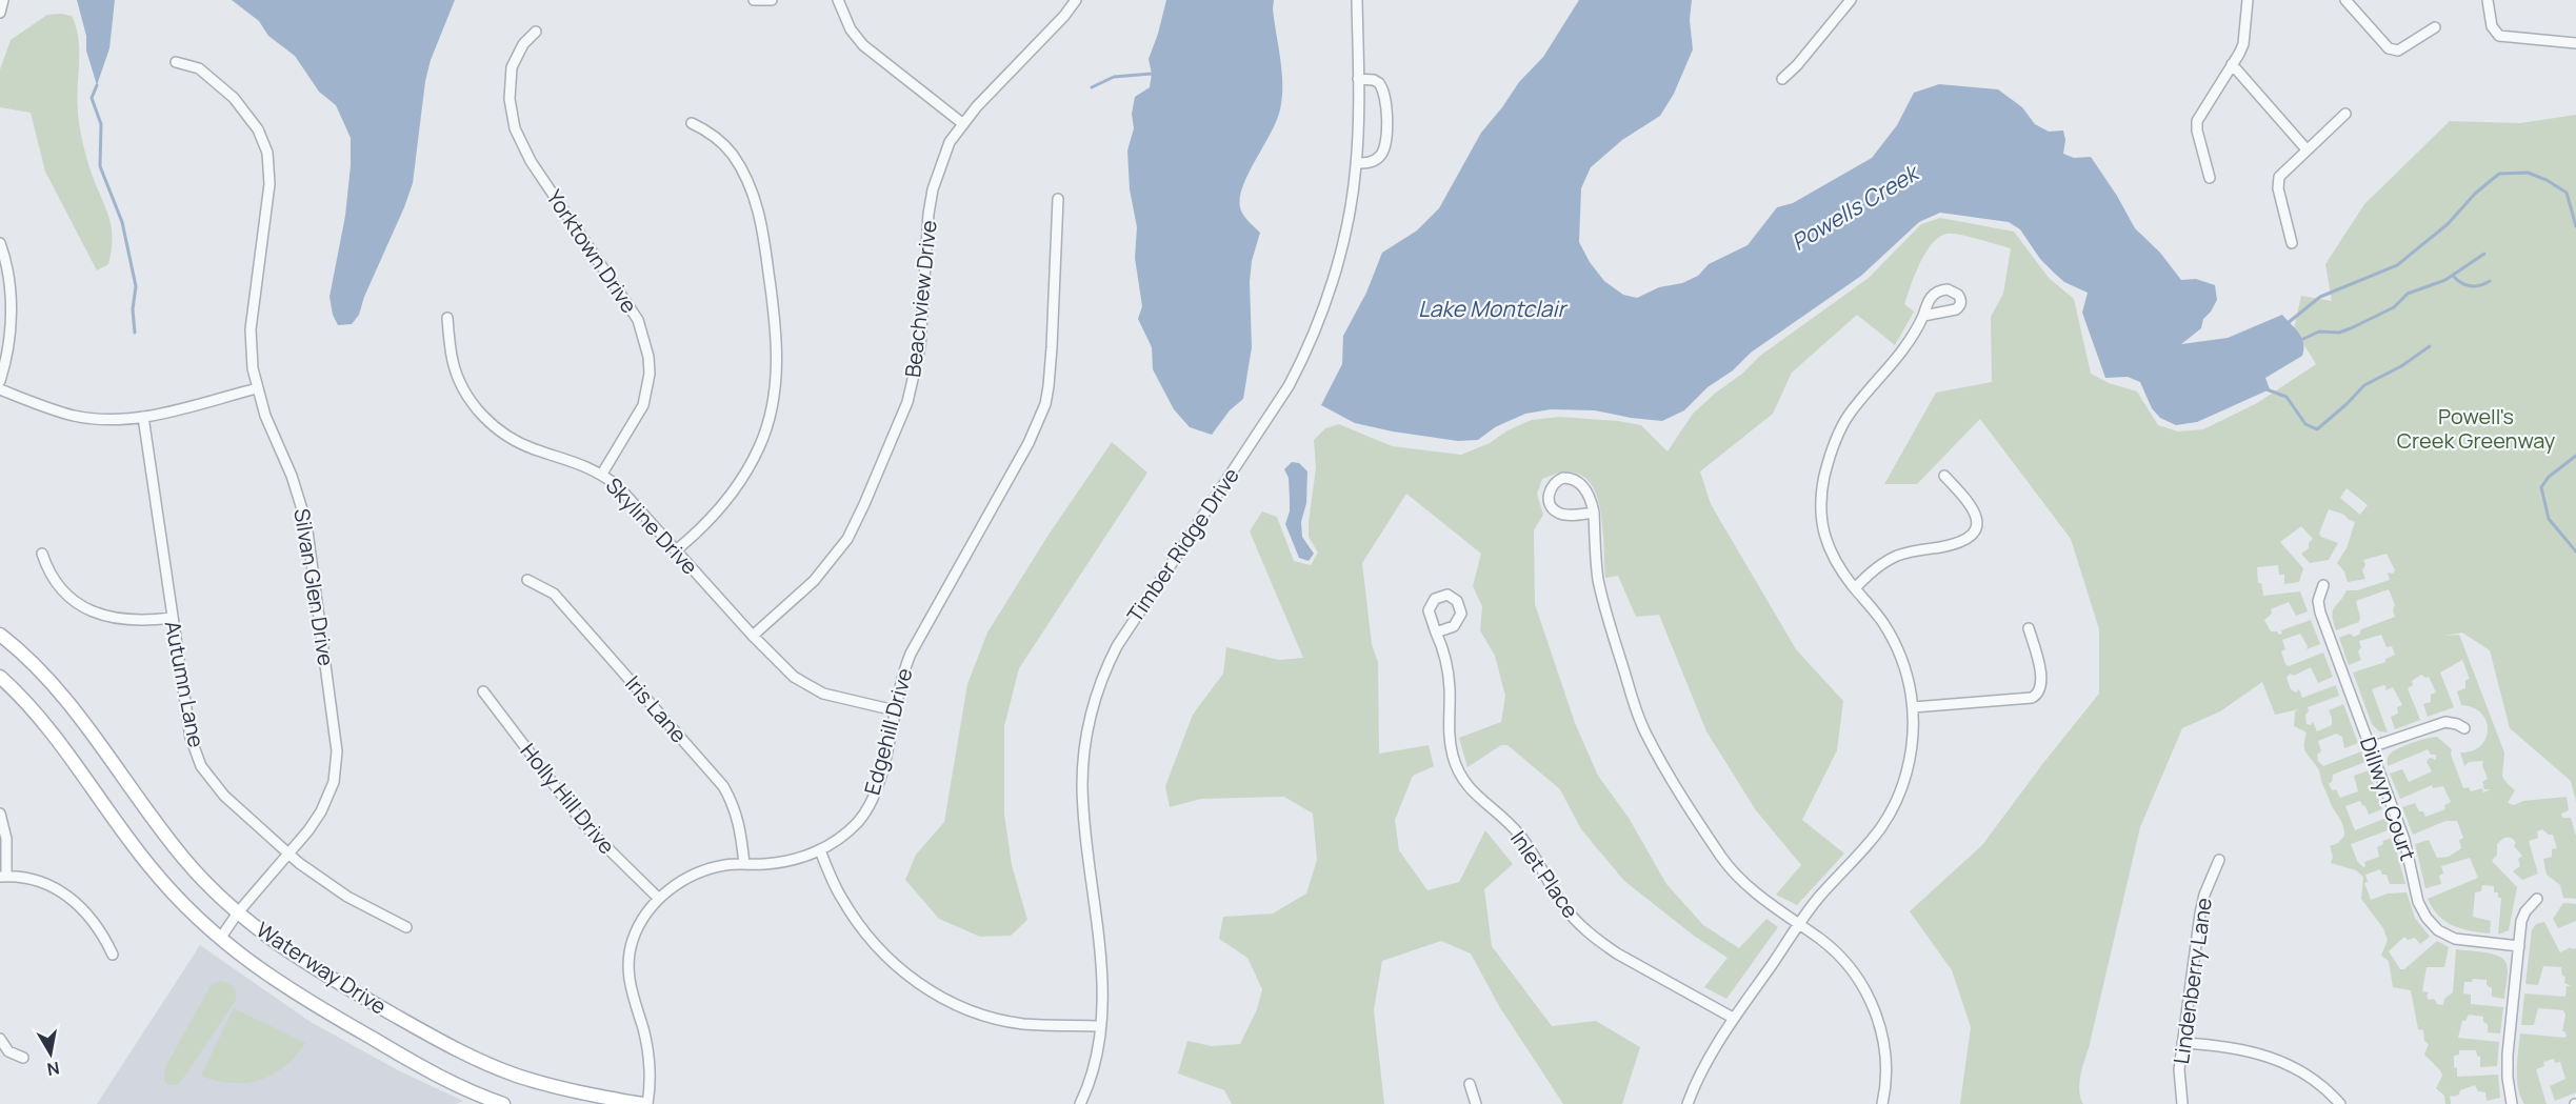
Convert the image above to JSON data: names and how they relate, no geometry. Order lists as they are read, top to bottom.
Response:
{
  "streets": {
    "main road": ["Waterway Drive"],
    "street": [
      "Yorktown Drive",
      "Beachview Drive",
      "Skyline Drive",
      "Timber Ridge Drive",
      "Silvan Glen Drive",
      "Autumn Lane",
      "Iris Lane",
      "Edgehill Drive",
      "Holly Hill Drive",
      "Dillwyn Court",
      "Inlet Place",
      "Lindenberry Lane"
    ]
  },
  "crossings": [
    ["Yorktown Drive", "Skyline Drive"],
    ["Beachview Drive", "Skyline Drive"],
    ["Skyline Drive", "Edgehill Drive"],
    ["Silvan Glen Drive", "Autumn Lane"],
    ["Silvan Glen Drive", "Waterway Drive"],
    ["Iris Lane", "Edgehill Drive"],
    ["Edgehill Drive", "Holly Hill Drive"]
  ],
  "water": ["Powells Creek", "Lake Montclair"],
  "parks": ["Powell's Creek Greenway"],
  "north": "bottom"
}
